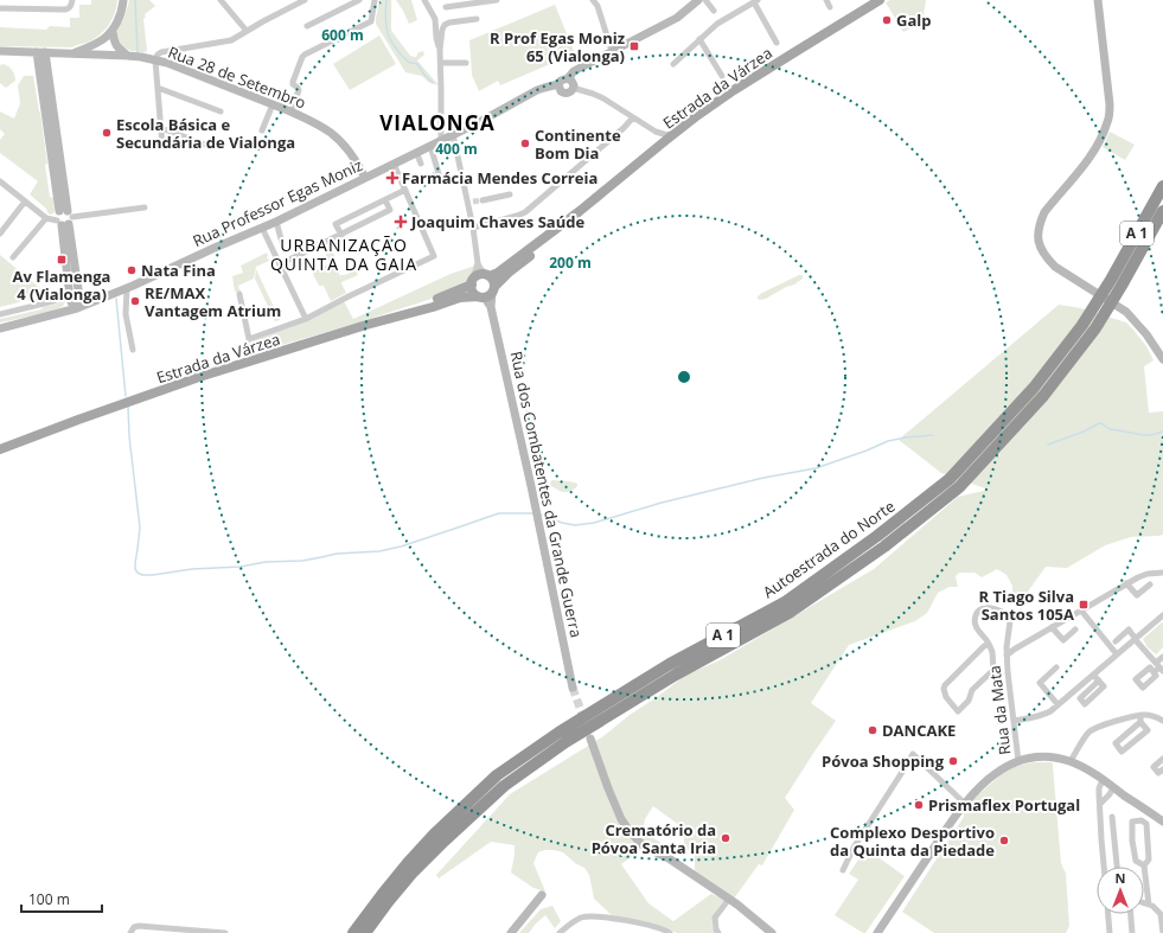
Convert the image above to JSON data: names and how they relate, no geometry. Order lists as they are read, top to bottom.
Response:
{
  "streets": {
    "highway": ["A 1", "Autoestrada do Norte"],
    "main road": ["Estrada da Várzea"],
    "street": [
      "Rua 28 de Setembro",
      "Rua Professor Egas Moniz",
      "Rua dos Combatentes da Grande Guerra",
      "Rua da Mata"
    ]
  },
  "crossings": [
    ["Rua 28 de Setembro", "Rua Professor Egas Moniz"],
    ["Estrada da Várzea", "Rua dos Combatentes da Grande Guerra"]
  ],
  "districts": ["VIALONGA", "URBANIZAÇÃO QUINTA DA GAIA"],
  "places": {
    "other": [
      "Galp",
      "Escola Básica e Secundária de Vialonga",
      "Continente Bom Dia",
      "Nata Fina",
      "RE/MAX Vantagem Atrium",
      "DANCAKE",
      "Póvoa Shopping",
      "Prismaflex Portugal",
      "Crematório da Póvoa Santa Iria",
      "Complexo Desportivo da Quinta da Piedade"
    ],
    "transit": ["R Prof Egas Moniz 65 (Vialonga)", "Av Flamenga 4 (Vialonga)", "R Tiago Silva Santos 105A"],
    "health": ["Farmácia Mendes Correia", "Joaquim Chaves Saúde"]
  },
  "scale_bar": "100 m",
  "north": "top",
  "rings": ["600 m", "400 m", "200 m"]
}
